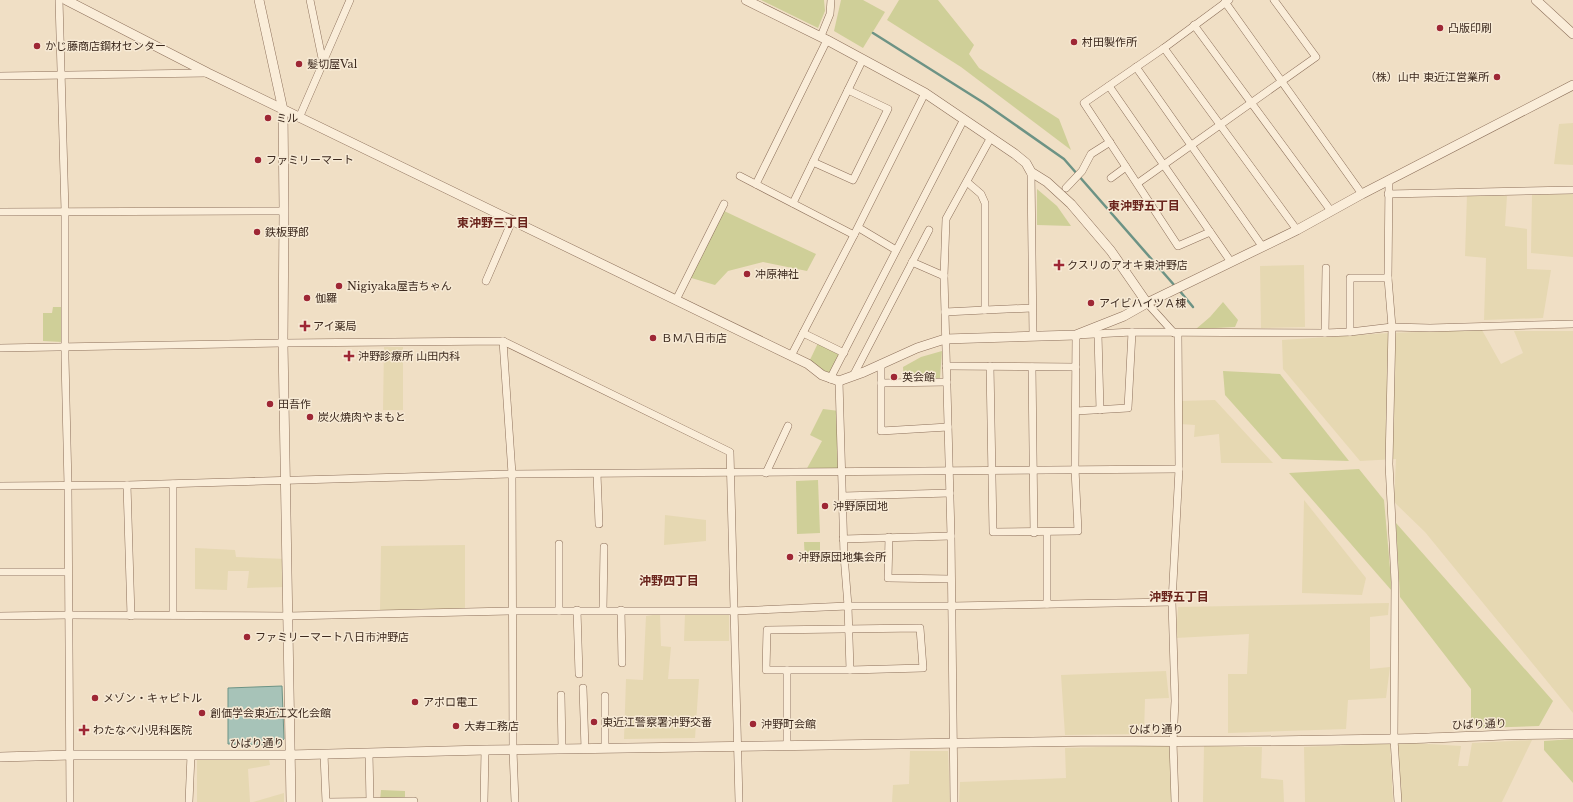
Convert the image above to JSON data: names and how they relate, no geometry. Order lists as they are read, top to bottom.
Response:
{
  "streets": {
    "street": ["ひばり通り"]
  },
  "districts": [
    "東沖野五丁目",
    "東沖野三丁目",
    "沖野四丁目",
    "沖野五丁目"
  ],
  "places": {
    "other": [
      "凸版印刷",
      "村田製作所",
      "かじ藤商店鋼材センター",
      "髪切屋Val",
      "（株）山中 東近江営業所",
      "ミル",
      "ファミリーマート",
      "鉄板野郎",
      "冲原神社",
      "Nigiyaka屋吉ちゃん",
      "伽羅",
      "アイビハイツＡ棟",
      "ＢＭ八日市店",
      "英会館",
      "田吾作",
      "炭火焼肉やまもと",
      "沖野原団地",
      "沖野原団地集会所",
      "ファミリーマート八日市沖野店",
      "メゾン・キャピトル",
      "アポロ電工",
      "創価学会東近江文化会館",
      "東近江警察署沖野交番",
      "沖野町会館",
      "大寿工務店"
    ],
    "health": [
      "クスリのアオキ東沖野店",
      "アイ薬局",
      "沖野診療所 山田内科",
      "わたなべ小児科医院"
    ]
  }
}
